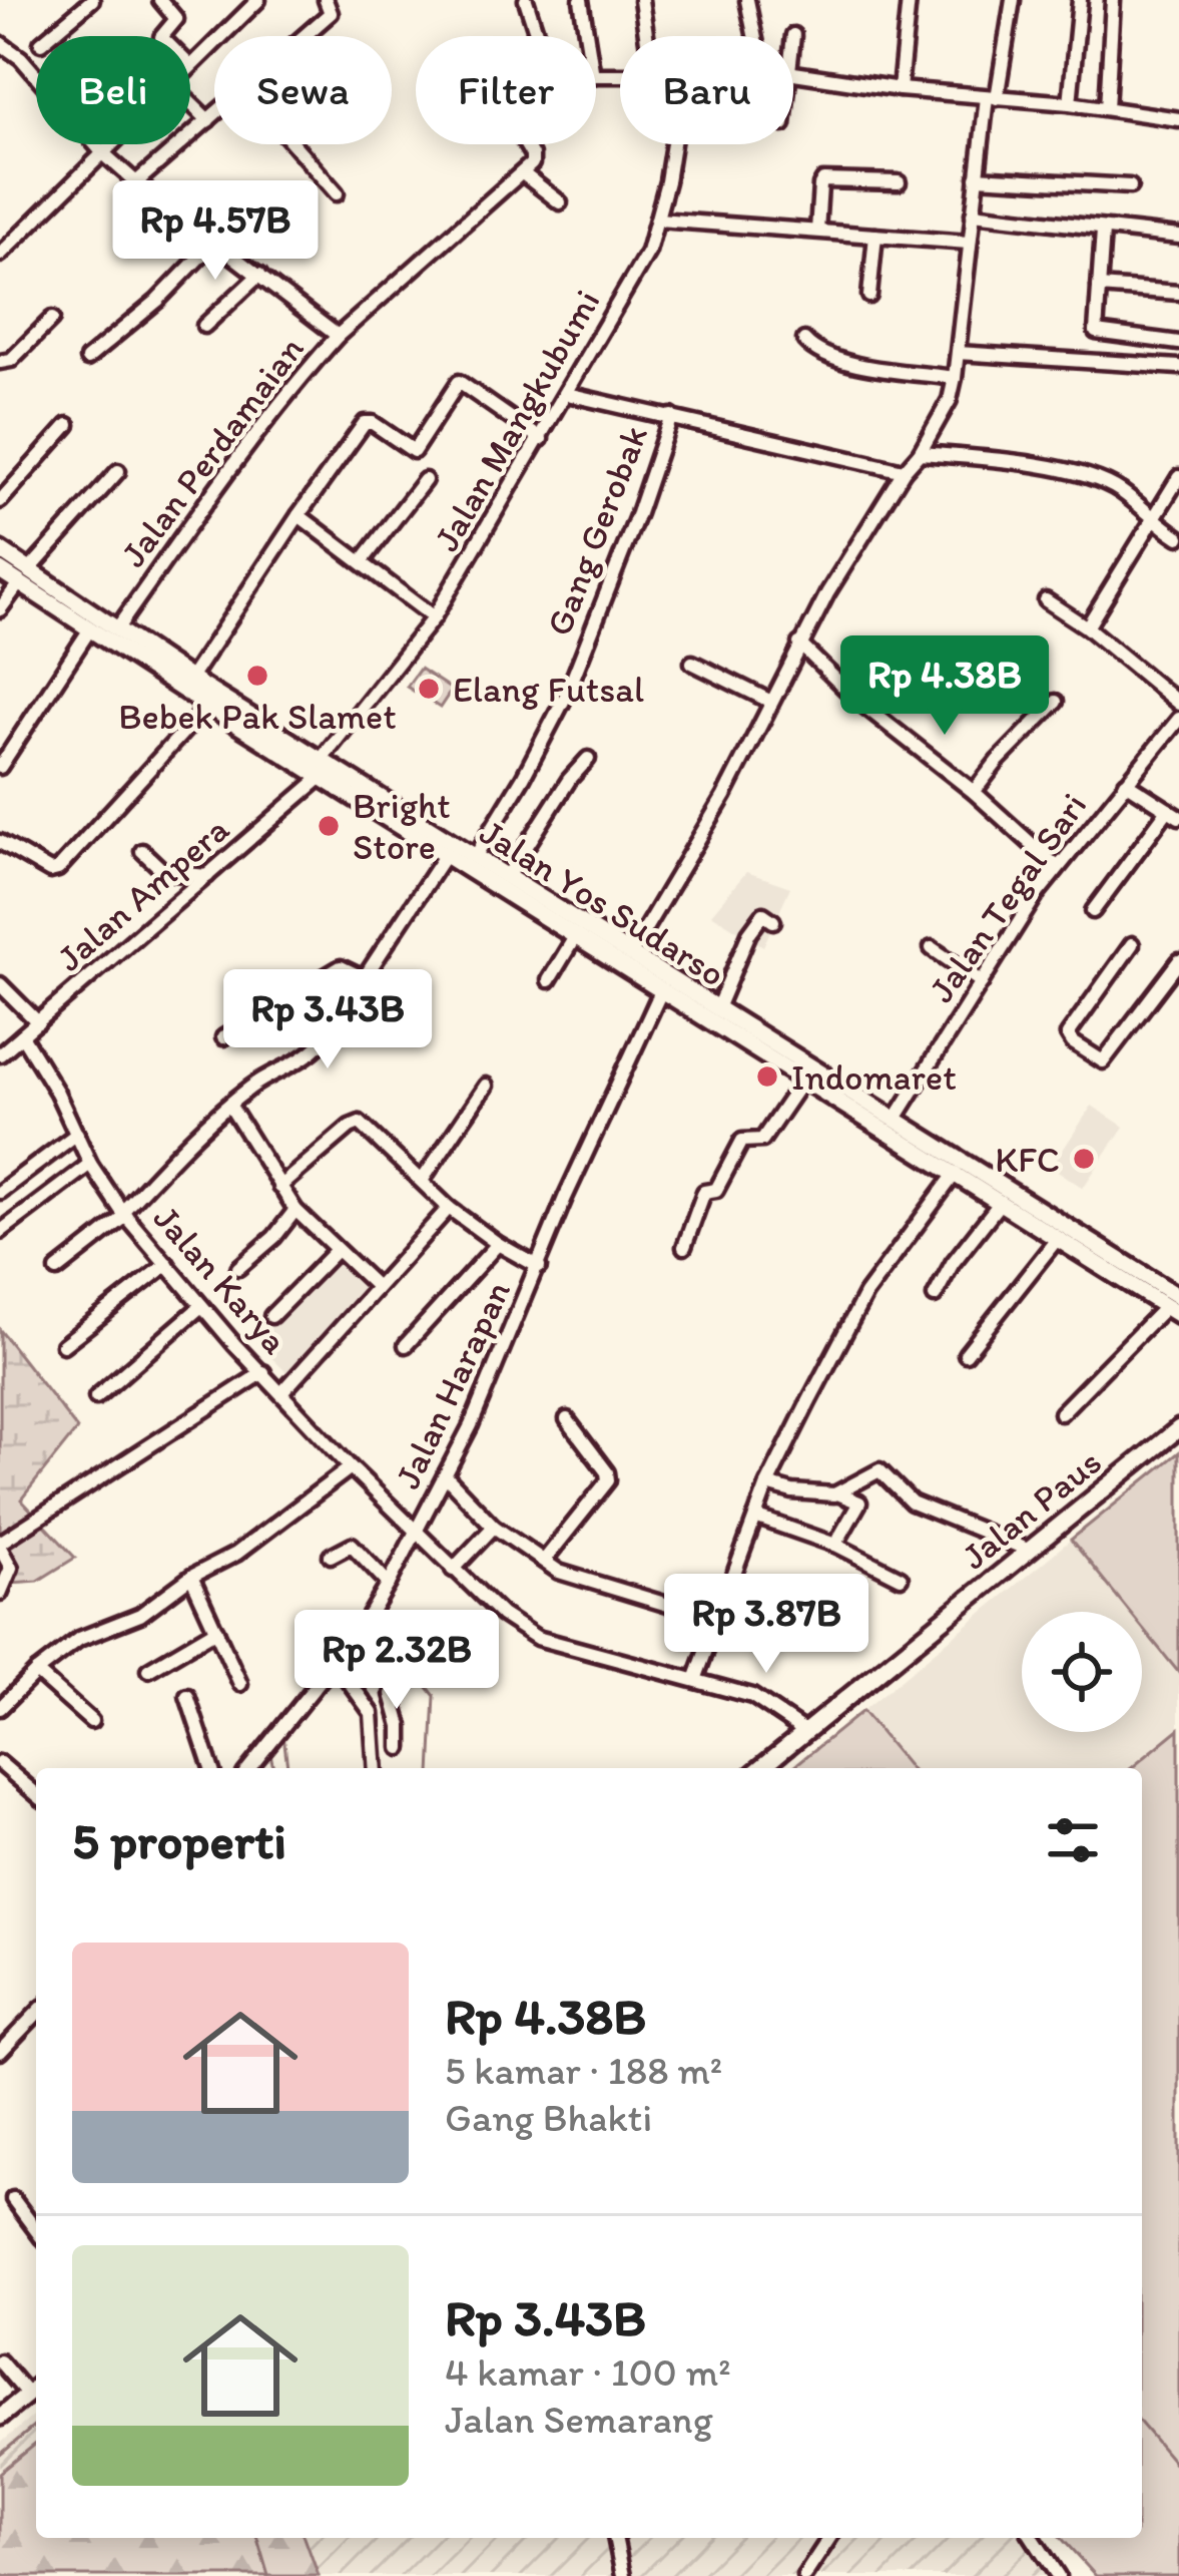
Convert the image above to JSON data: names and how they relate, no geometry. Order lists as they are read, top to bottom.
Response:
{
  "streets": {
    "main road": ["Jalan Yos Sudarso", "Jalan Paus"],
    "street": [
      "Jalan Mangkubumi",
      "Jalan Perdamaian",
      "Gang Gerobak",
      "Jalan Ampera",
      "Jalan Tegal Sari",
      "Jalan Karya",
      "Jalan Harapan"
    ]
  },
  "crossings": [
    ["Jalan Mangkubumi", "Jalan Ampera"],
    ["Jalan Mangkubumi", "Jalan Yos Sudarso"],
    ["Jalan Perdamaian", "Jalan Yos Sudarso"],
    ["Gang Gerobak", "Jalan Yos Sudarso"],
    ["Jalan Ampera", "Jalan Yos Sudarso"],
    ["Jalan Ampera", "Jalan Karya"],
    ["Jalan Tegal Sari", "Jalan Yos Sudarso"],
    ["Jalan Yos Sudarso", "Jalan Harapan"],
    ["Jalan Karya", "Jalan Harapan"],
    ["Jalan Karya", "Jalan Paus"]
  ],
  "places": [
    "Bebek Pak Slamet",
    "Elang Futsal",
    "Bright Store",
    "Indomaret",
    "KFC"
  ],
  "page": {
    "chip": [
      "Beli",
      "Sewa",
      "Filter",
      "Baru"
    ],
    "price": [
      "Rp 4.57B",
      "Rp 4.38B",
      "Rp 3.43B",
      "Rp 3.87B",
      "Rp 2.32B"
    ],
    "heading": "5 properti",
    "list": [
      {
        "name": "Rp 4.38B",
        "note": "5 kamar · 188 m² · Gang Bhakti"
      },
      {
        "name": "Rp 3.43B",
        "note": "4 kamar · 100 m² · Jalan Semarang"
      }
    ]
  }
}
